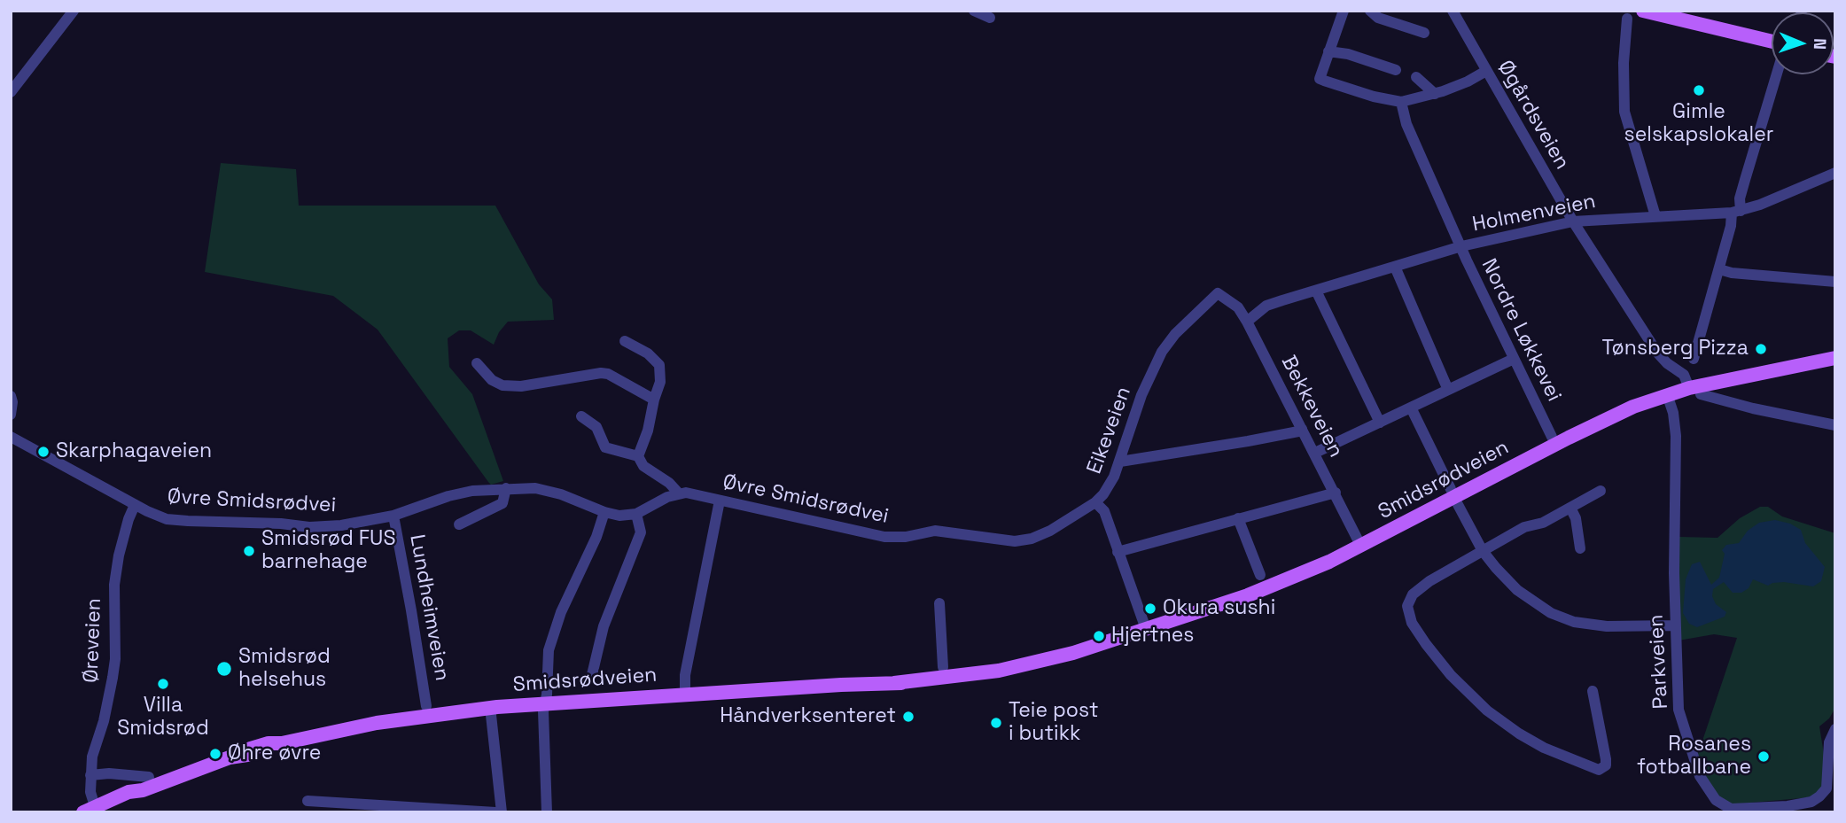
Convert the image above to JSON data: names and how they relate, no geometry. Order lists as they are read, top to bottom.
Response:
{
  "streets": {
    "main road": ["Smidsrødveien"],
    "street": [
      "Øgårdsveien",
      "Holmenveien",
      "Nordre Løkkevei",
      "Bekkeveien",
      "Eikeveien",
      "Øvre Smidsrødvei",
      "Lundheimveien",
      "Øreveien",
      "Parkveien"
    ]
  },
  "crossings": [
    ["Øgårdsveien", "Holmenveien"],
    ["Øgårdsveien", "Smidsrødveien"],
    ["Holmenveien", "Nordre Løkkevei"],
    ["Holmenveien", "Bekkeveien"],
    ["Bekkeveien", "Eikeveien"],
    ["Bekkeveien", "Smidsrødveien"],
    ["Eikeveien", "Smidsrødveien"],
    ["Eikeveien", "Øvre Smidsrødvei"],
    ["Smidsrødveien", "Parkveien"],
    ["Øvre Smidsrødvei", "Lundheimveien"],
    ["Øvre Smidsrødvei", "Øreveien"]
  ],
  "places": [
    "Gimle selskapslokaler",
    "Tønsberg Pizza",
    "Skarphagaveien",
    "Smidsrød FUS barnehage",
    "Okura sushi",
    "Hjertnes",
    "Smidsrød helsehus",
    "Villa Smidsrød",
    "Håndverksenteret",
    "Teie post i butikk",
    "Øhre øvre",
    "Rosanes fotballbane"
  ],
  "north": "right"
}
